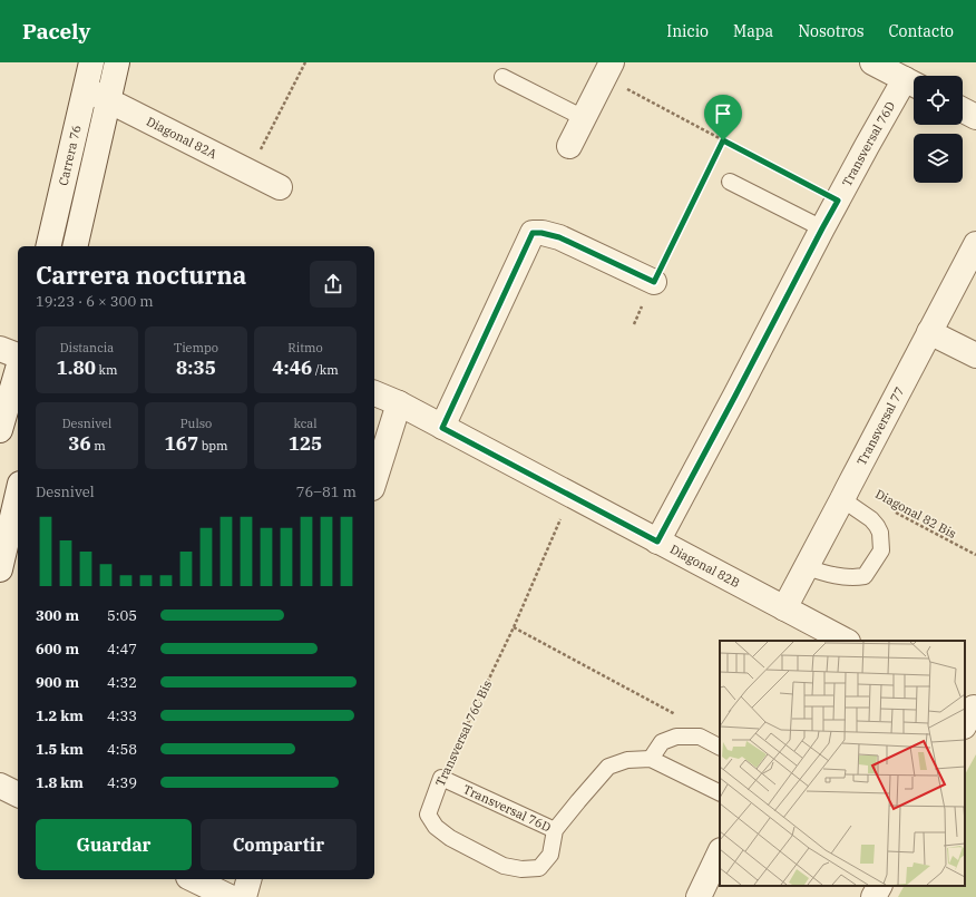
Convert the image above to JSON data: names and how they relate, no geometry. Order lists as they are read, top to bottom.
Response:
{
  "streets": {
    "street": [
      "Diagonal 82A",
      "Transversal 76D",
      "Carrera 76",
      "Transversal 77",
      "Diagonal 82B"
    ],
    "lane": ["Transversal 76C Bis"],
    "path": ["Diagonal 82 Bis"]
  },
  "crossings": [
    ["Diagonal 82A", "Carrera 76"],
    ["Transversal 76D", "Diagonal 82B"],
    ["Transversal 76D", "Transversal 76C Bis"],
    ["Transversal 77", "Diagonal 82B"],
    ["Diagonal 82B", "Transversal 76C Bis"]
  ],
  "page": {
    "header": "Pacely",
    "nav": [
      "Inicio",
      "Mapa",
      "Nosotros",
      "Contacto"
    ],
    "heading": ["Carrera nocturna", "19:23 · 6 × 300 m"],
    "stats": [
      ["Distancia", "1.80 km"],
      ["Tiempo", "8:35"],
      ["Ritmo", "4:46 /km"],
      ["Desnivel", "36 m"],
      ["Pulso", "167 bpm"],
      ["kcal", "125"]
    ],
    "chart": ["Desnivel", "76–81 m"],
    "list": [
      {
        "name": "300 m",
        "note": "5:05"
      },
      {
        "name": "600 m",
        "note": "4:47"
      },
      {
        "name": "900 m",
        "note": "4:32"
      },
      {
        "name": "1.2 km",
        "note": "4:33"
      },
      {
        "name": "1.5 km",
        "note": "4:58"
      },
      {
        "name": "1.8 km",
        "note": "4:39"
      }
    ],
    "buttons": ["Guardar", "Compartir"]
  }
}
